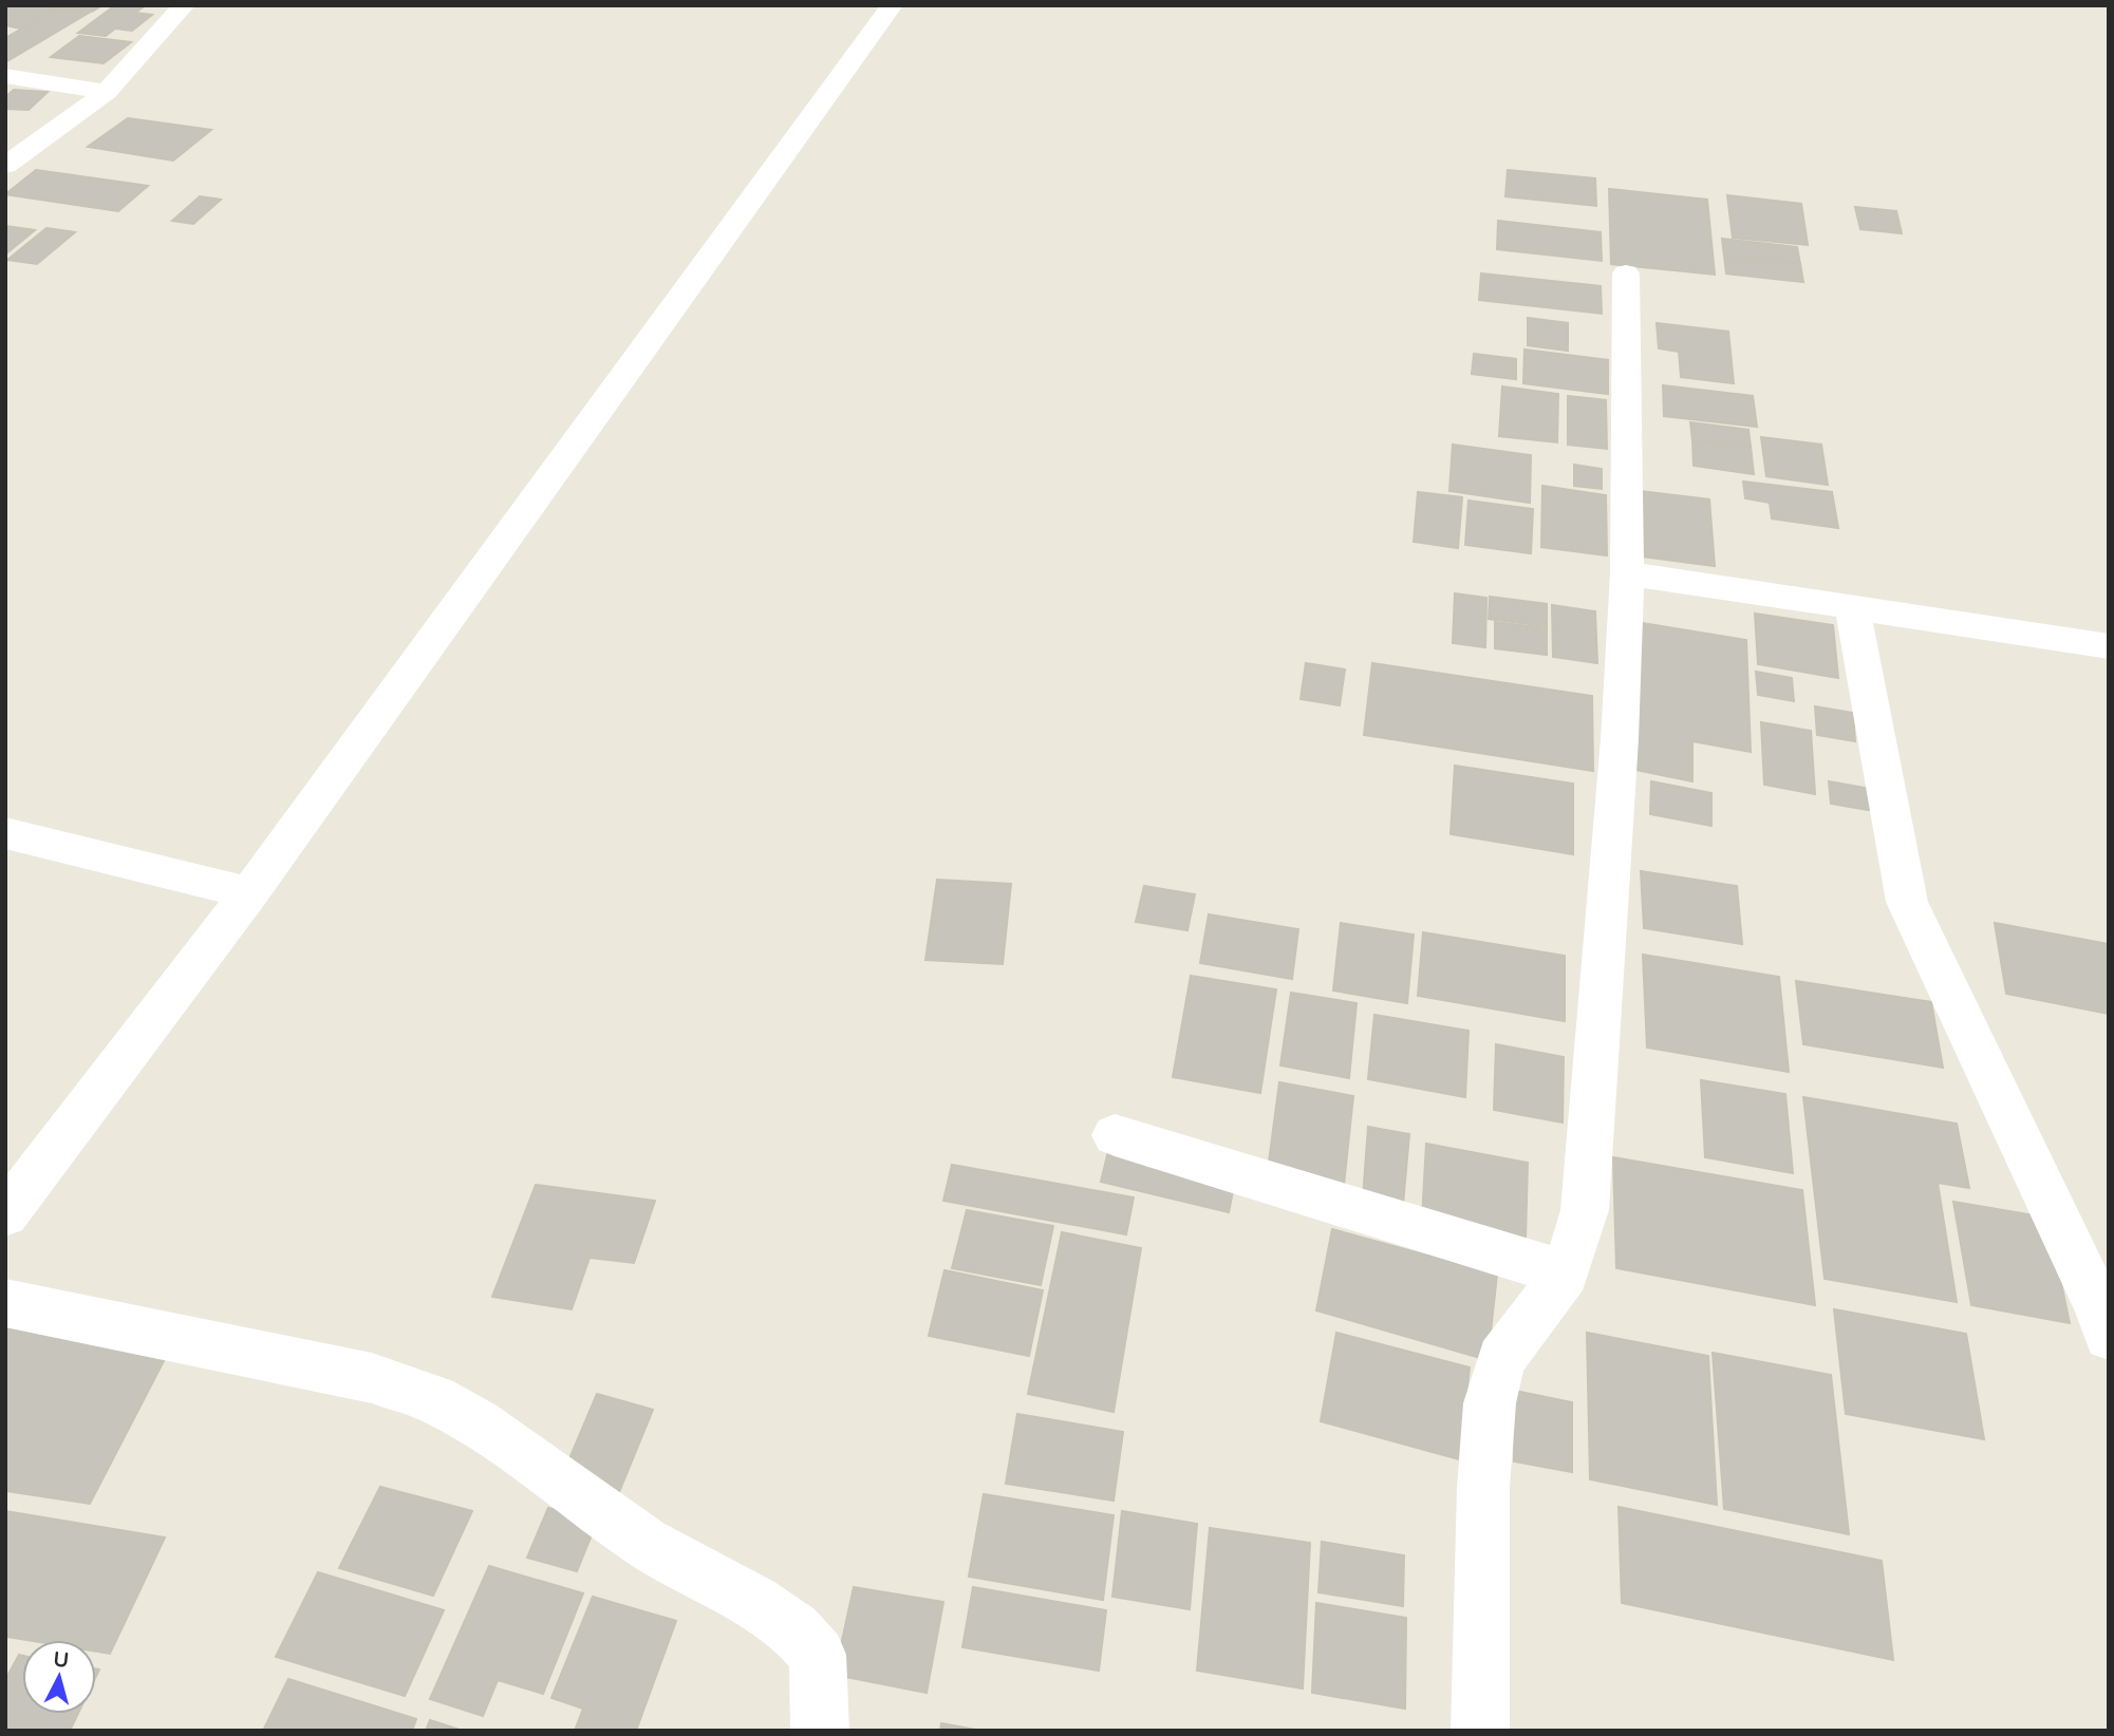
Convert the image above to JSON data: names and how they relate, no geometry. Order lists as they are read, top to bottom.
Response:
{
  "north": "top"
}
